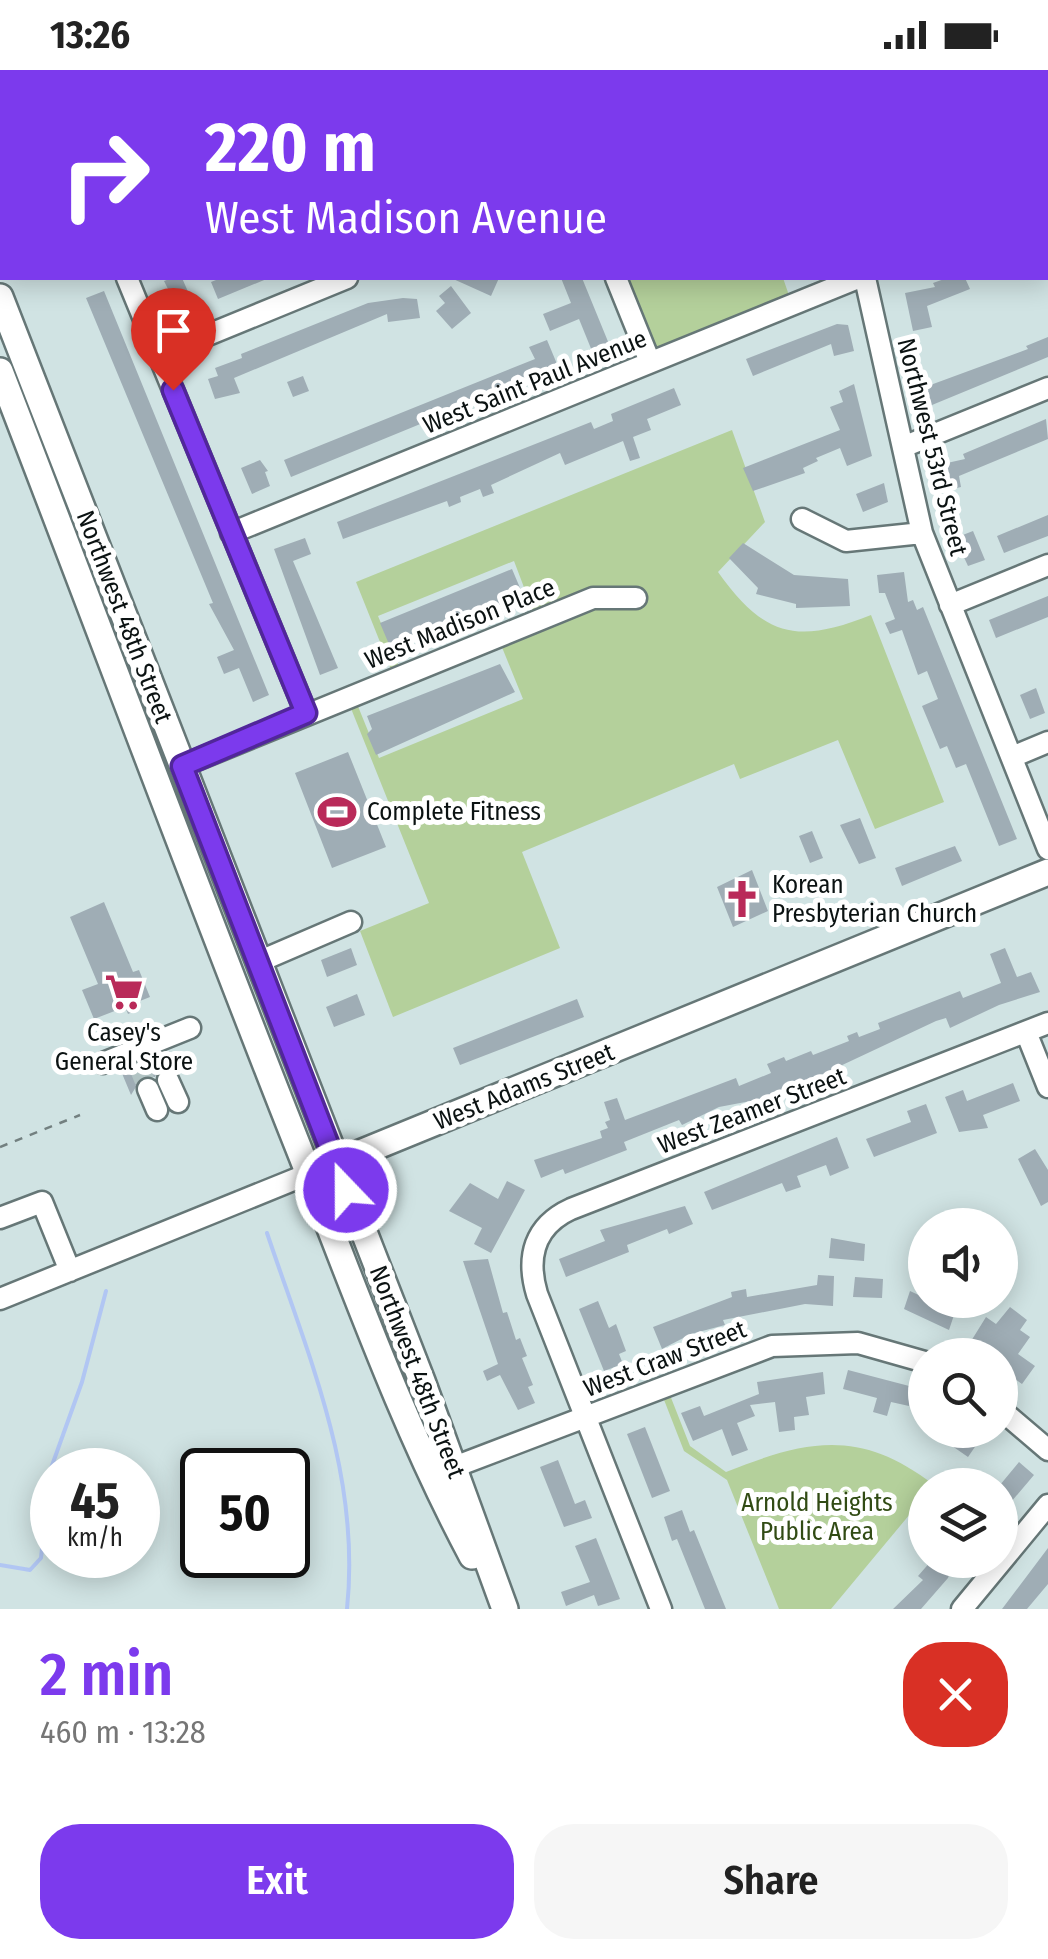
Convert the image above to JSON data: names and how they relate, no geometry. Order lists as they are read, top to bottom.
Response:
{
  "streets": {
    "main road": ["Northwest 48th Street", "West Adams Street"],
    "street": [
      "West Saint Paul Avenue",
      "Northwest 53rd Street",
      "West Madison Place",
      "West Zeamer Street",
      "West Craw Street"
    ]
  },
  "crossings": [
    ["Northwest 48th Street", "West Madison Place"],
    ["Northwest 48th Street", "West Adams Street"],
    ["Northwest 48th Street", "West Craw Street"],
    ["West Zeamer Street", "West Craw Street"]
  ],
  "parks": ["Arnold Heights Public Area"],
  "places": {
    "sports": ["Complete Fitness"],
    "church": ["Korean Presbyterian Church"],
    "supermarket": ["Casey's General Store"]
  },
  "page": {
    "status": "13:26",
    "turn": ["220 m", "West Madison Avenue"],
    "speed": "45 km/h",
    "limit": "50",
    "heading": ["2 min", "460 m · 13:28"],
    "buttons": ["Exit", "Share"]
  }
}
